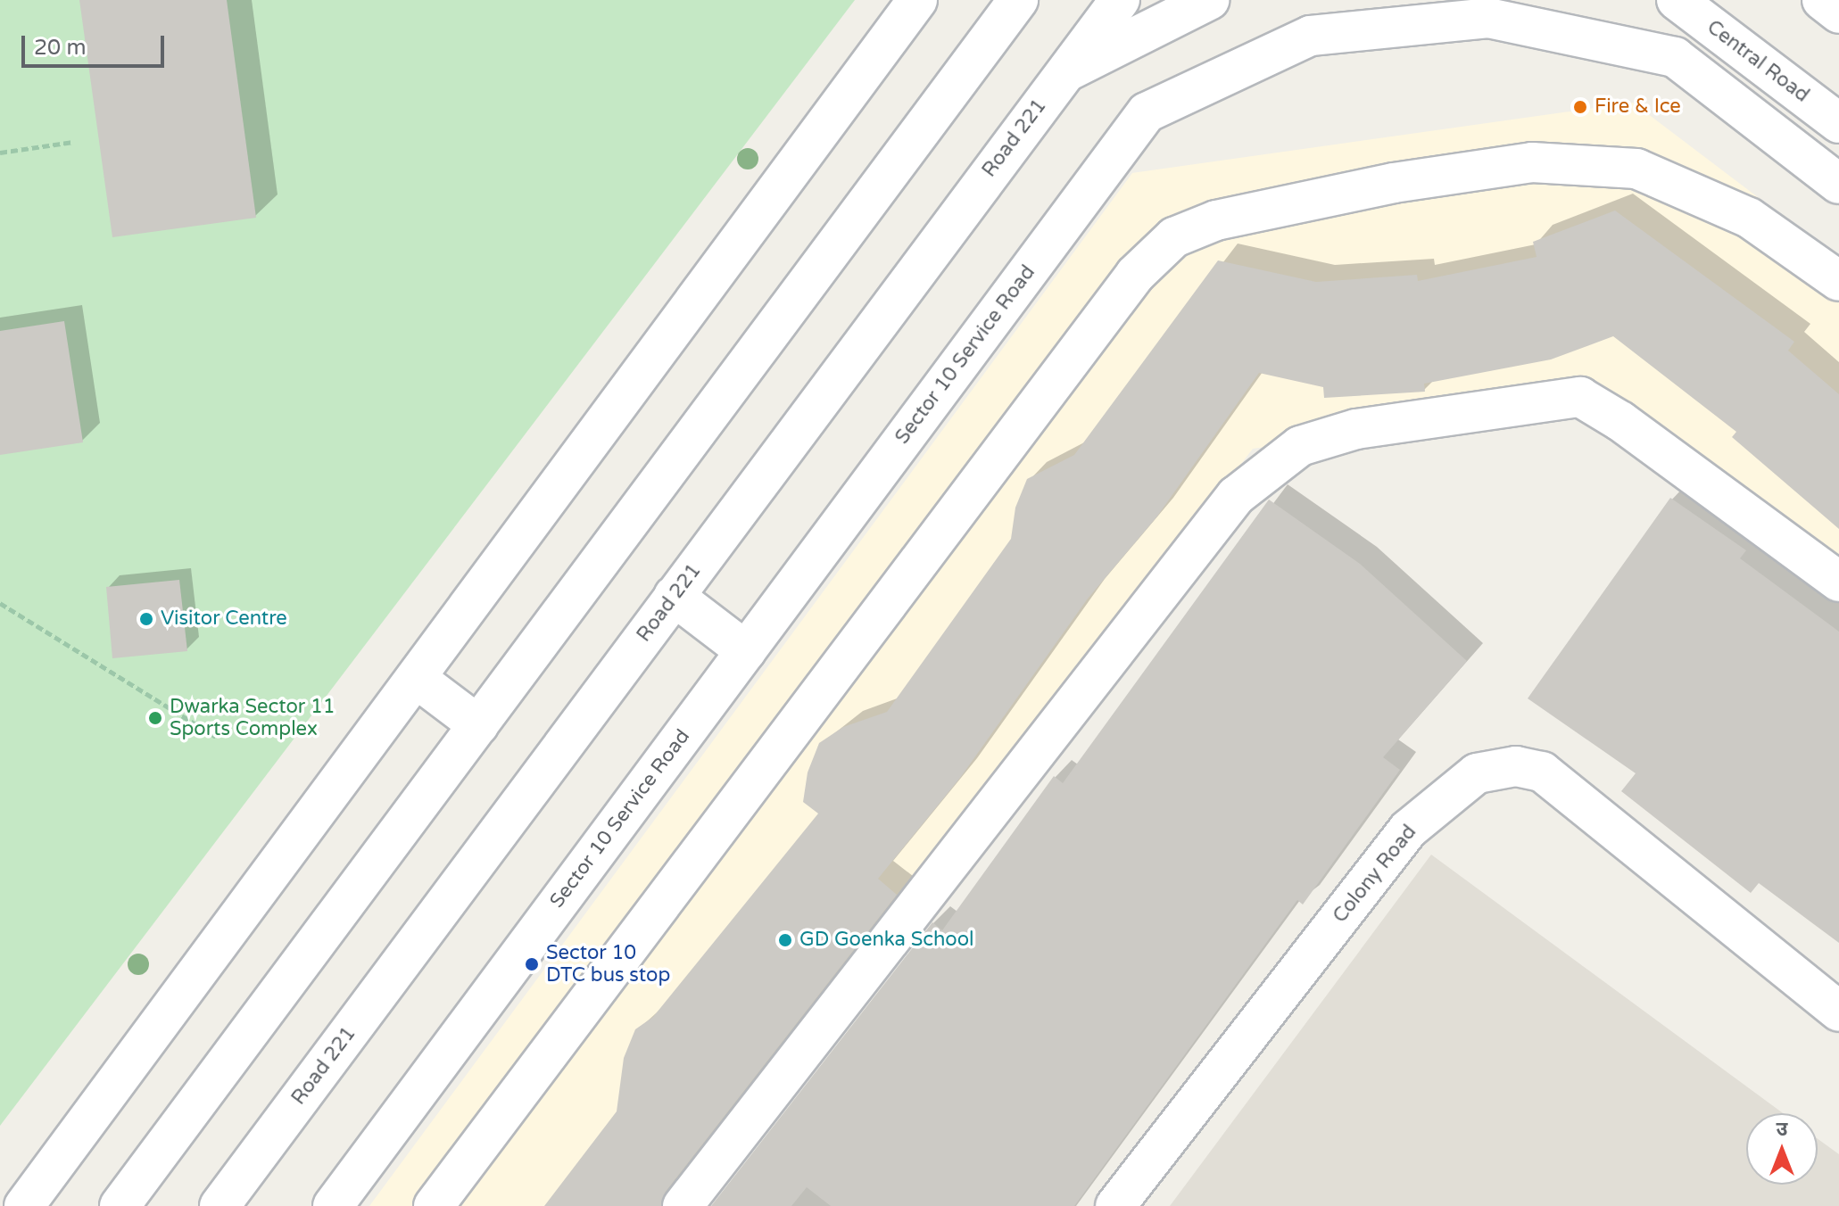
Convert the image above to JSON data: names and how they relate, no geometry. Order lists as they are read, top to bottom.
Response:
{
  "streets": {
    "street": [
      "Central Road",
      "Road 221",
      "Sector 10 Service Road",
      "Colony Road"
    ]
  },
  "places": [
    "Fire & Ice",
    "Visitor Centre",
    "Dwarka Sector 11 Sports Complex",
    "GD Goenka School",
    "Sector 10 DTC bus stop"
  ],
  "scale_bar": "20 m",
  "north": "top"
}
